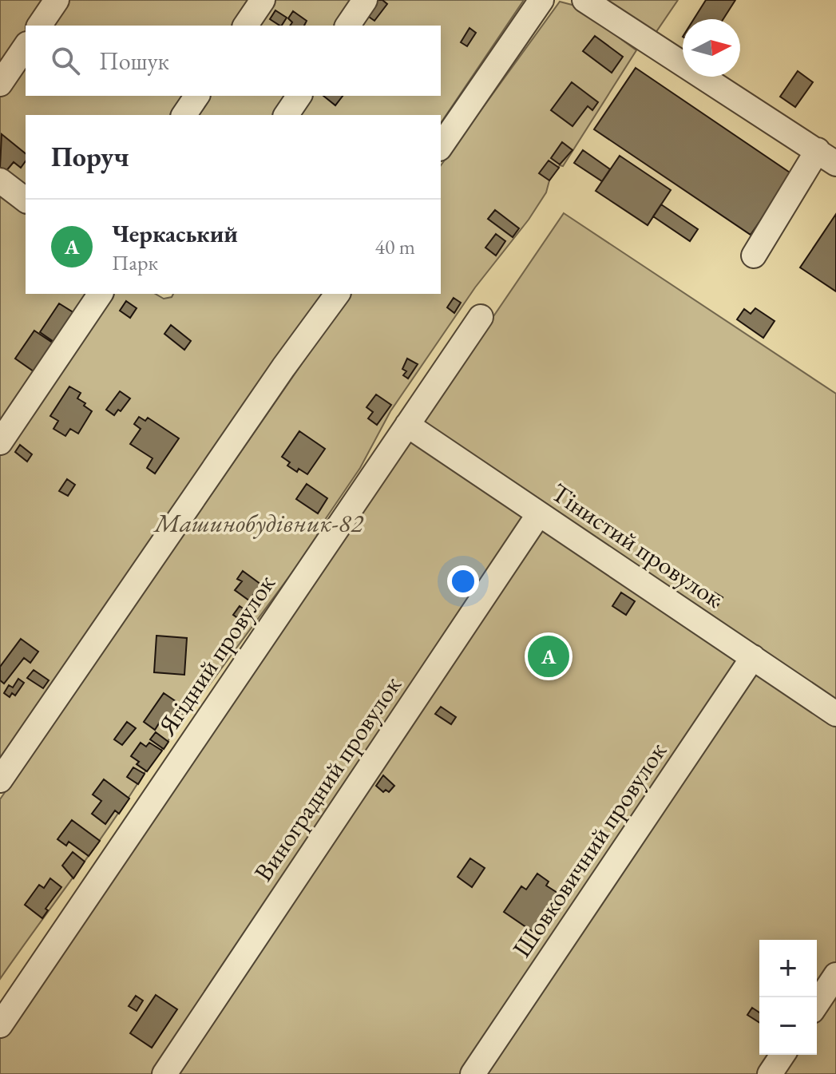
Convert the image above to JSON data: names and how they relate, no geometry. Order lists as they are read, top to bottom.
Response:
{
  "streets": {
    "street": [
      "Тінистий провулок",
      "Ягідний провулок",
      "Виноградний провулок",
      "Шовковичний провулок"
    ]
  },
  "crossings": [
    ["Тінистий провулок", "Ягідний провулок"],
    ["Тінистий провулок", "Виноградний провулок"],
    ["Тінистий провулок", "Шовковичний провулок"]
  ],
  "parks": ["Машинобудівник-82"],
  "north": "right",
  "page": {
    "search": "Пошук",
    "heading": "Поруч",
    "list": [
      {
        "mark": "A",
        "name": "Черкаський",
        "note": "Парк",
        "value": "40 m"
      }
    ],
    "pins": "A",
    "map_buttons": ["+", "−"]
  }
}
